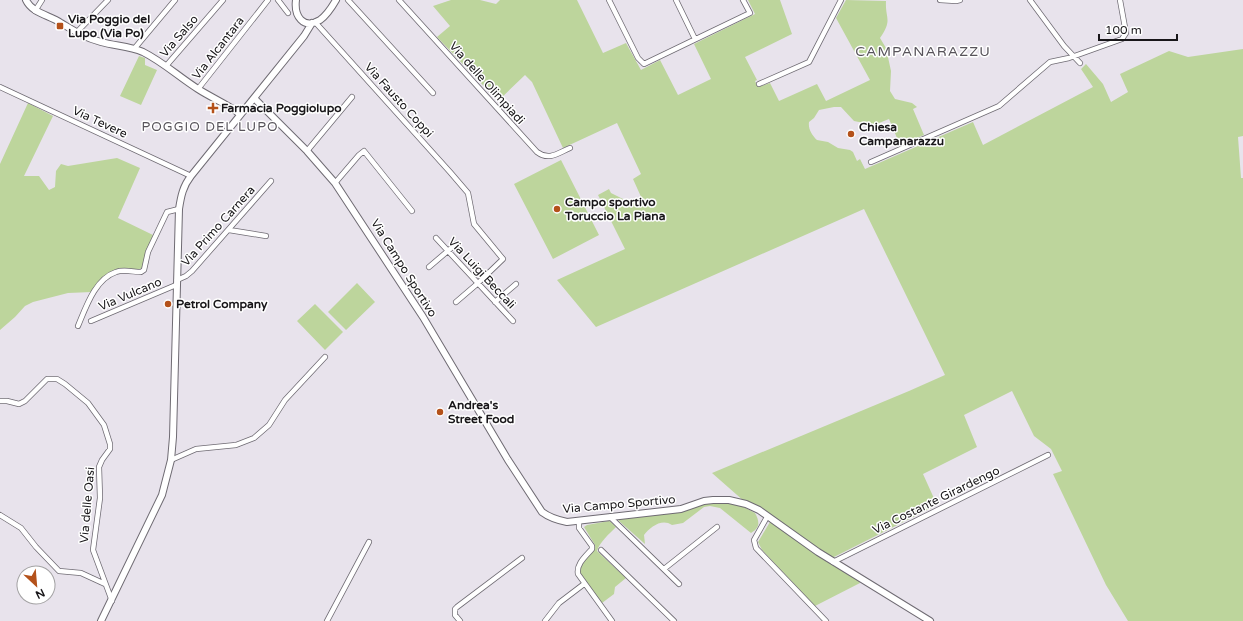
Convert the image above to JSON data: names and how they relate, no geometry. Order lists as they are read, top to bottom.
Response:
{
  "streets": {
    "street": [
      "Via Salso",
      "Via Alcantara",
      "Via delle Olimpiadi",
      "Via Fausto Coppi",
      "Via Tevere",
      "Via Primo Carnera",
      "Via Campo Sportivo",
      "Via Luigi Beccali",
      "Via Vulcano",
      "Via Costante Girardengo",
      "Via delle Oasi"
    ]
  },
  "crossings": [
    ["Via Fausto Coppi", "Via Luigi Beccali"],
    ["Via Primo Carnera", "Via Vulcano"],
    ["Via Campo Sportivo", "Via Costante Girardengo"]
  ],
  "districts": ["CAMPANARAZZU", "POGGIO DEL LUPO"],
  "places": {
    "transit": ["Via Poggio del Lupo (Via Po)"],
    "health": ["Farmacia Poggiolupo"],
    "other": [
      "Chiesa Campanarazzu",
      "Campo sportivo Toruccio La Piana",
      "Petrol Company",
      "Andrea's Street Food"
    ]
  },
  "scale_bar": "100 m",
  "north": "bottom right"
}
